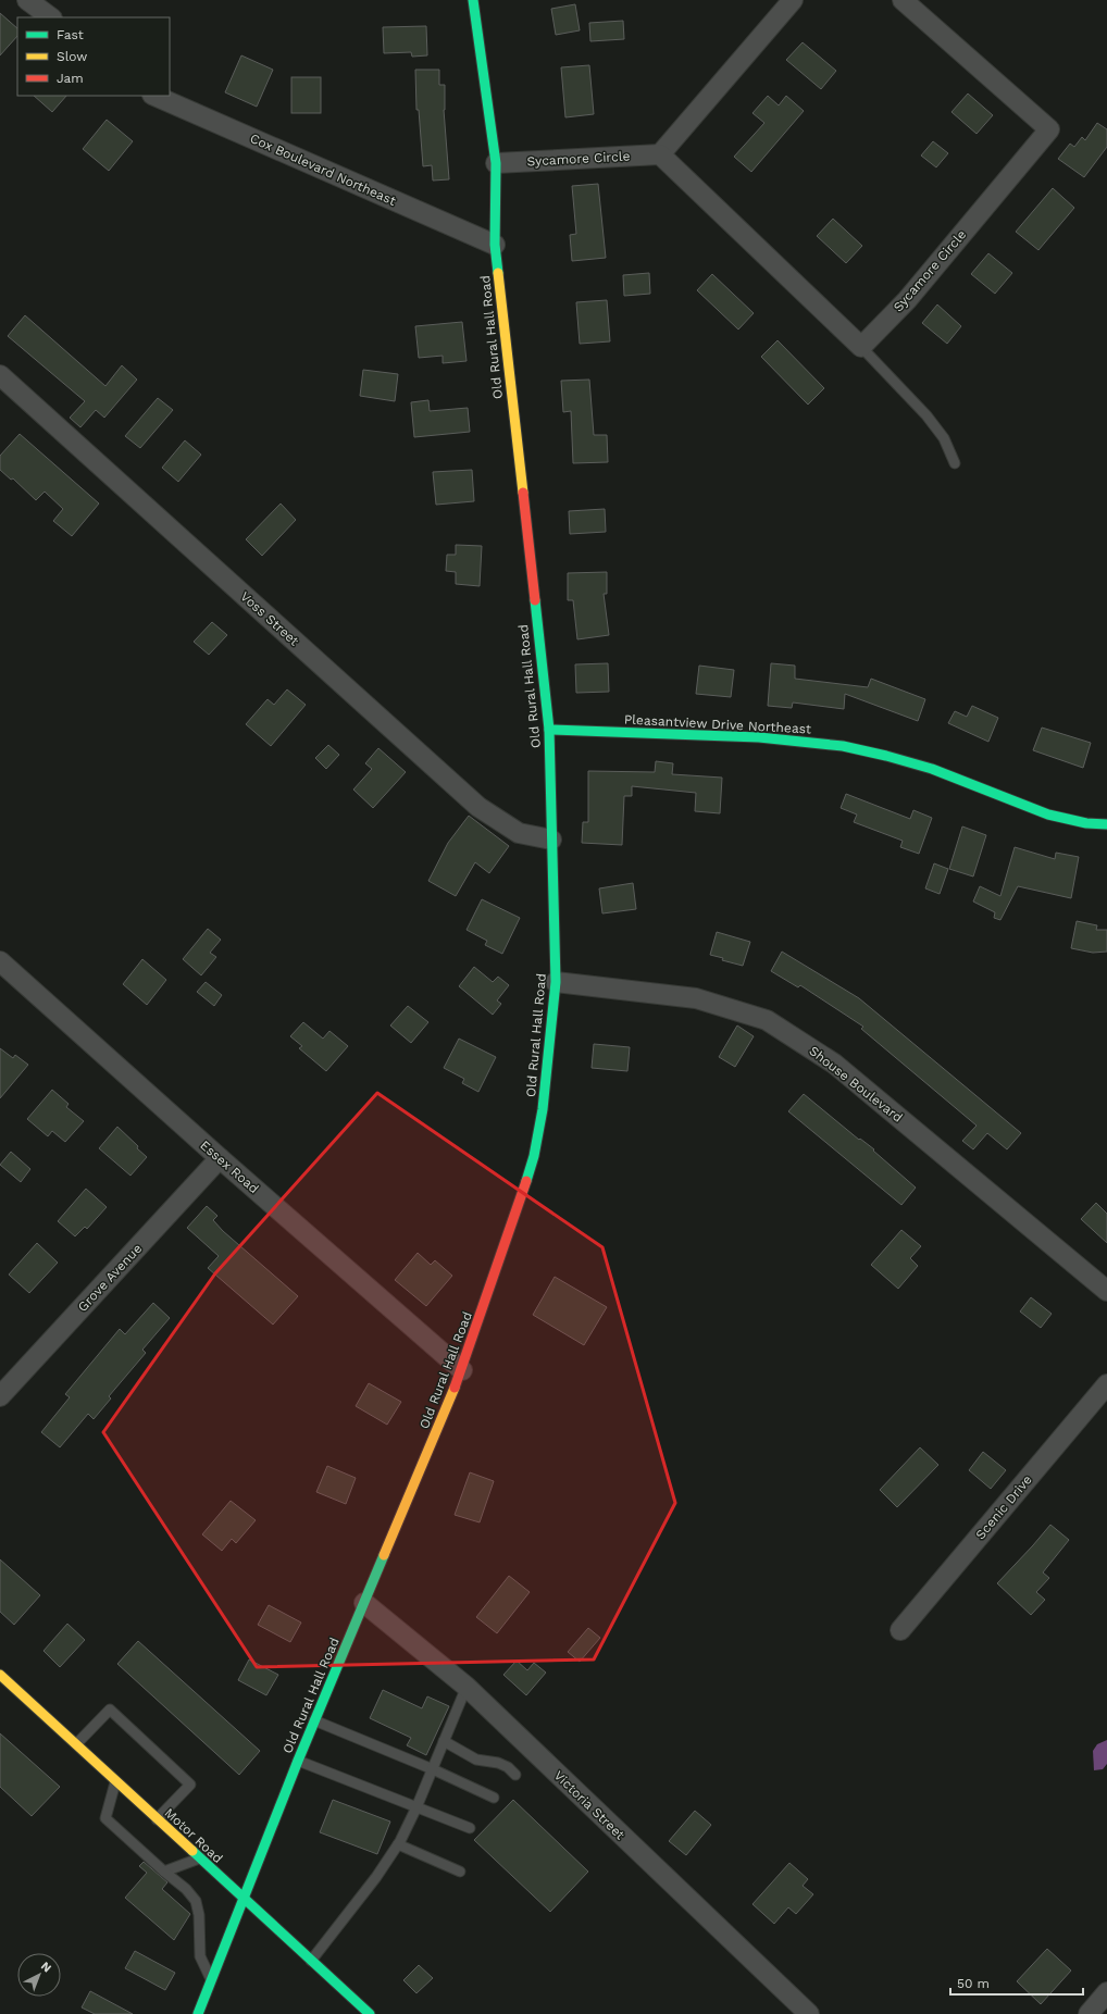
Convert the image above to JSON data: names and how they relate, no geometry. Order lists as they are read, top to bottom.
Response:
{
  "streets": {
    "main road": ["Old Rural Hall Road", "Pleasantview Drive Northeast", "Motor Road"],
    "street": [
      "Sycamore Circle",
      "Cox Boulevard Northeast",
      "Voss Street",
      "Shouse Boulevard",
      "Essex Road",
      "Grove Avenue",
      "Scenic Drive",
      "Victoria Street"
    ]
  },
  "crossings": [
    ["Sycamore Circle", "Old Rural Hall Road"],
    ["Cox Boulevard Northeast", "Old Rural Hall Road"],
    ["Old Rural Hall Road", "Voss Street"],
    ["Old Rural Hall Road", "Pleasantview Drive Northeast"],
    ["Old Rural Hall Road", "Shouse Boulevard"],
    ["Old Rural Hall Road", "Essex Road"],
    ["Old Rural Hall Road", "Victoria Street"],
    ["Old Rural Hall Road", "Motor Road"],
    ["Essex Road", "Grove Avenue"]
  ],
  "legend": ["Fast", "Slow", "Jam"],
  "scale_bar": "50 m",
  "north": "top right"
}
